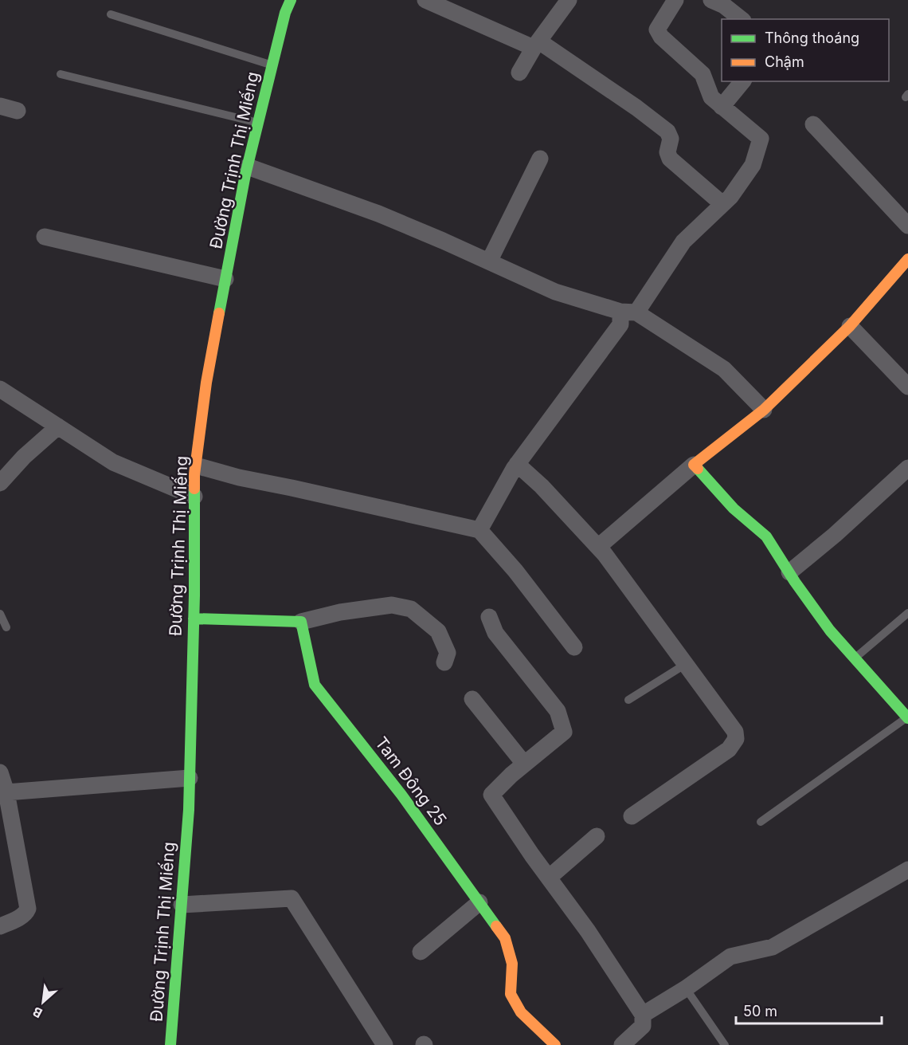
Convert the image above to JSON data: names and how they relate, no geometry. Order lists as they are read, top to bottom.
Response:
{
  "streets": {
    "street": ["Đường Trịnh Thị Miếng", "Tam Đông 25"]
  },
  "legend": ["Thông thoáng", "Chậm"],
  "scale_bar": "50 m",
  "north": "bottom left"
}
